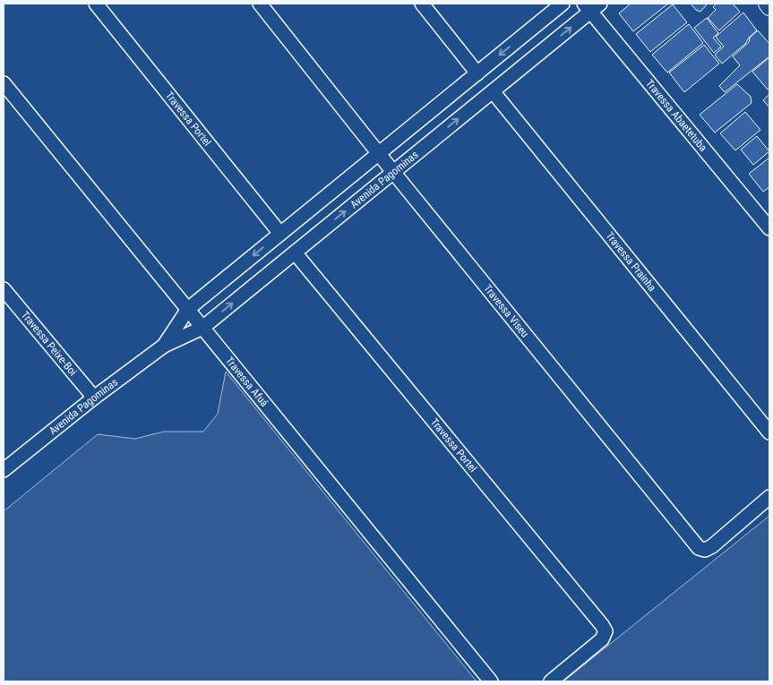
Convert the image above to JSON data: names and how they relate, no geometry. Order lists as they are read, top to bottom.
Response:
{
  "streets": {
    "street": [
      "Travessa Abaetetuba",
      "Travessa Portel",
      "Avenida Pagominas",
      "Travessa Prainha",
      "Travessa Viseu",
      "Travessa Peixe-Boi",
      "Travessa Afuá"
    ]
  },
  "crossings": [
    ["Travessa Abaetetuba", "Avenida Pagominas"],
    ["Travessa Portel", "Avenida Pagominas"],
    ["Avenida Pagominas", "Travessa Prainha"],
    ["Avenida Pagominas", "Travessa Viseu"],
    ["Avenida Pagominas", "Travessa Peixe-Boi"],
    ["Avenida Pagominas", "Travessa Afuá"]
  ]
}
